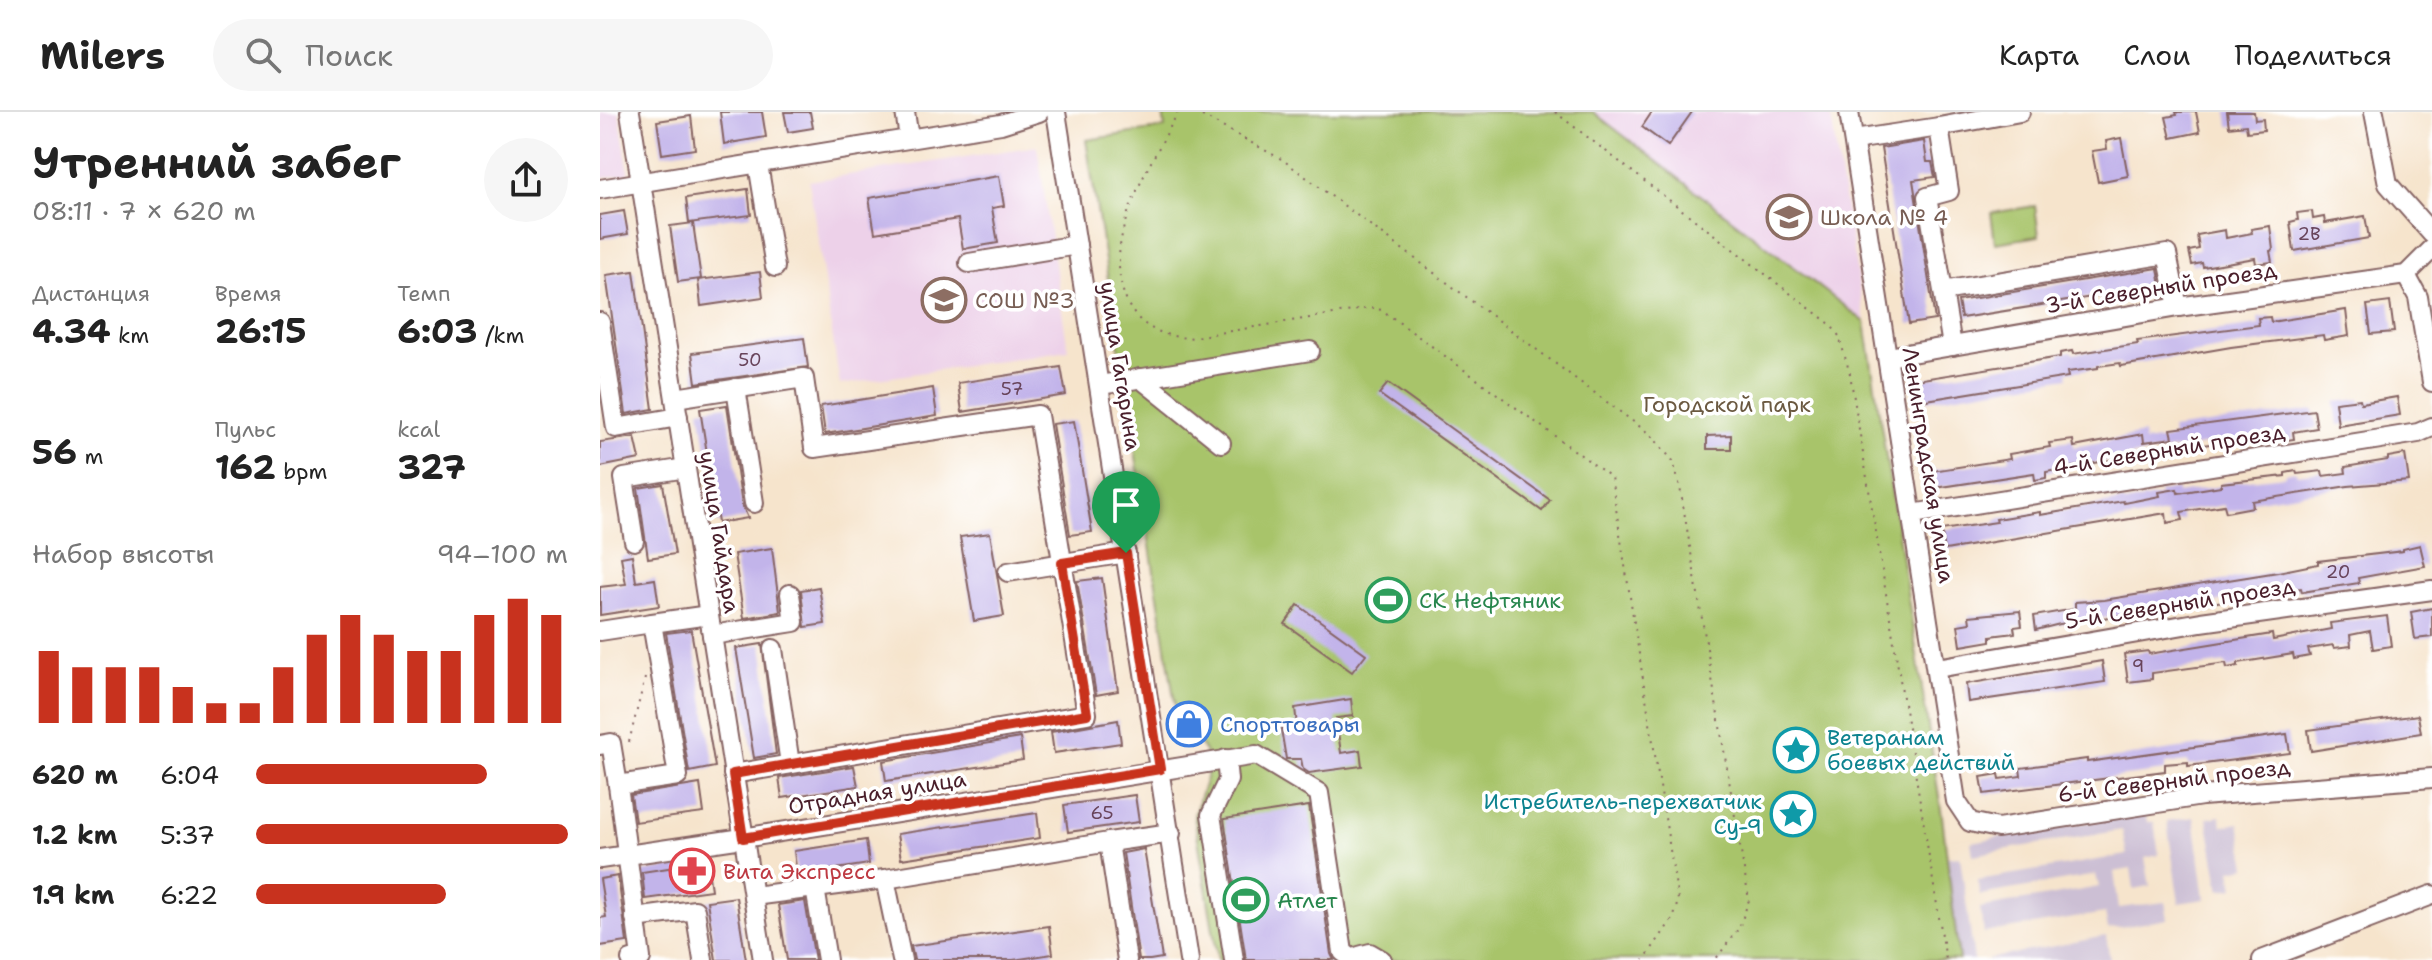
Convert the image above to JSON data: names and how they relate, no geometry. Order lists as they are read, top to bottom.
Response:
{
  "streets": {
    "street": [
      "3-й Северный проезд",
      "улица Гагарина",
      "4-й Северный проезд",
      "Ленинградская улица",
      "улица Гайдара",
      "5-й Северный проезд",
      "6-й Северный проезд",
      "Отрадная улица"
    ]
  },
  "crossings": [
    ["3-й Северный проезд", "Ленинградская улица"],
    ["улица Гагарина", "Отрадная улица"],
    ["4-й Северный проезд", "Ленинградская улица"],
    ["Ленинградская улица", "5-й Северный проезд"],
    ["Ленинградская улица", "6-й Северный проезд"],
    ["улица Гайдара", "Отрадная улица"]
  ],
  "parks": ["Городской парк"],
  "places": {
    "school or university": ["Школа № 4", "СОШ №3"],
    "sports": ["СК Нефтяник", "Атлет"],
    "shop": ["Спорттовары"],
    "place": ["Ветеранам боевых действий", "Истребитель-перехватчик Су-9"],
    "pharmacy": ["Вита Экспресс"]
  },
  "house_numbers": [
    "2В",
    "50",
    "57",
    "20",
    "9",
    "65"
  ],
  "page": {
    "header": "Milers",
    "search": "Поиск",
    "nav": ["Карта", "Слои", "Поделиться"],
    "heading": ["Утренний забег", "08:11 · 7 × 620 m"],
    "stats": [
      ["Дистанция", "4.34 km"],
      ["Время", "26:15"],
      ["Темп", "6:03 /km"],
      ["56 m"],
      ["Пульс", "162 bpm"],
      ["kcal", "327"]
    ],
    "chart": ["Набор высоты", "94–100 m"],
    "list": [
      {
        "name": "620 m",
        "note": "6:04"
      },
      {
        "name": "1.2 km",
        "note": "5:37"
      },
      {
        "name": "1.9 km",
        "note": "6:22"
      }
    ]
  }
}
